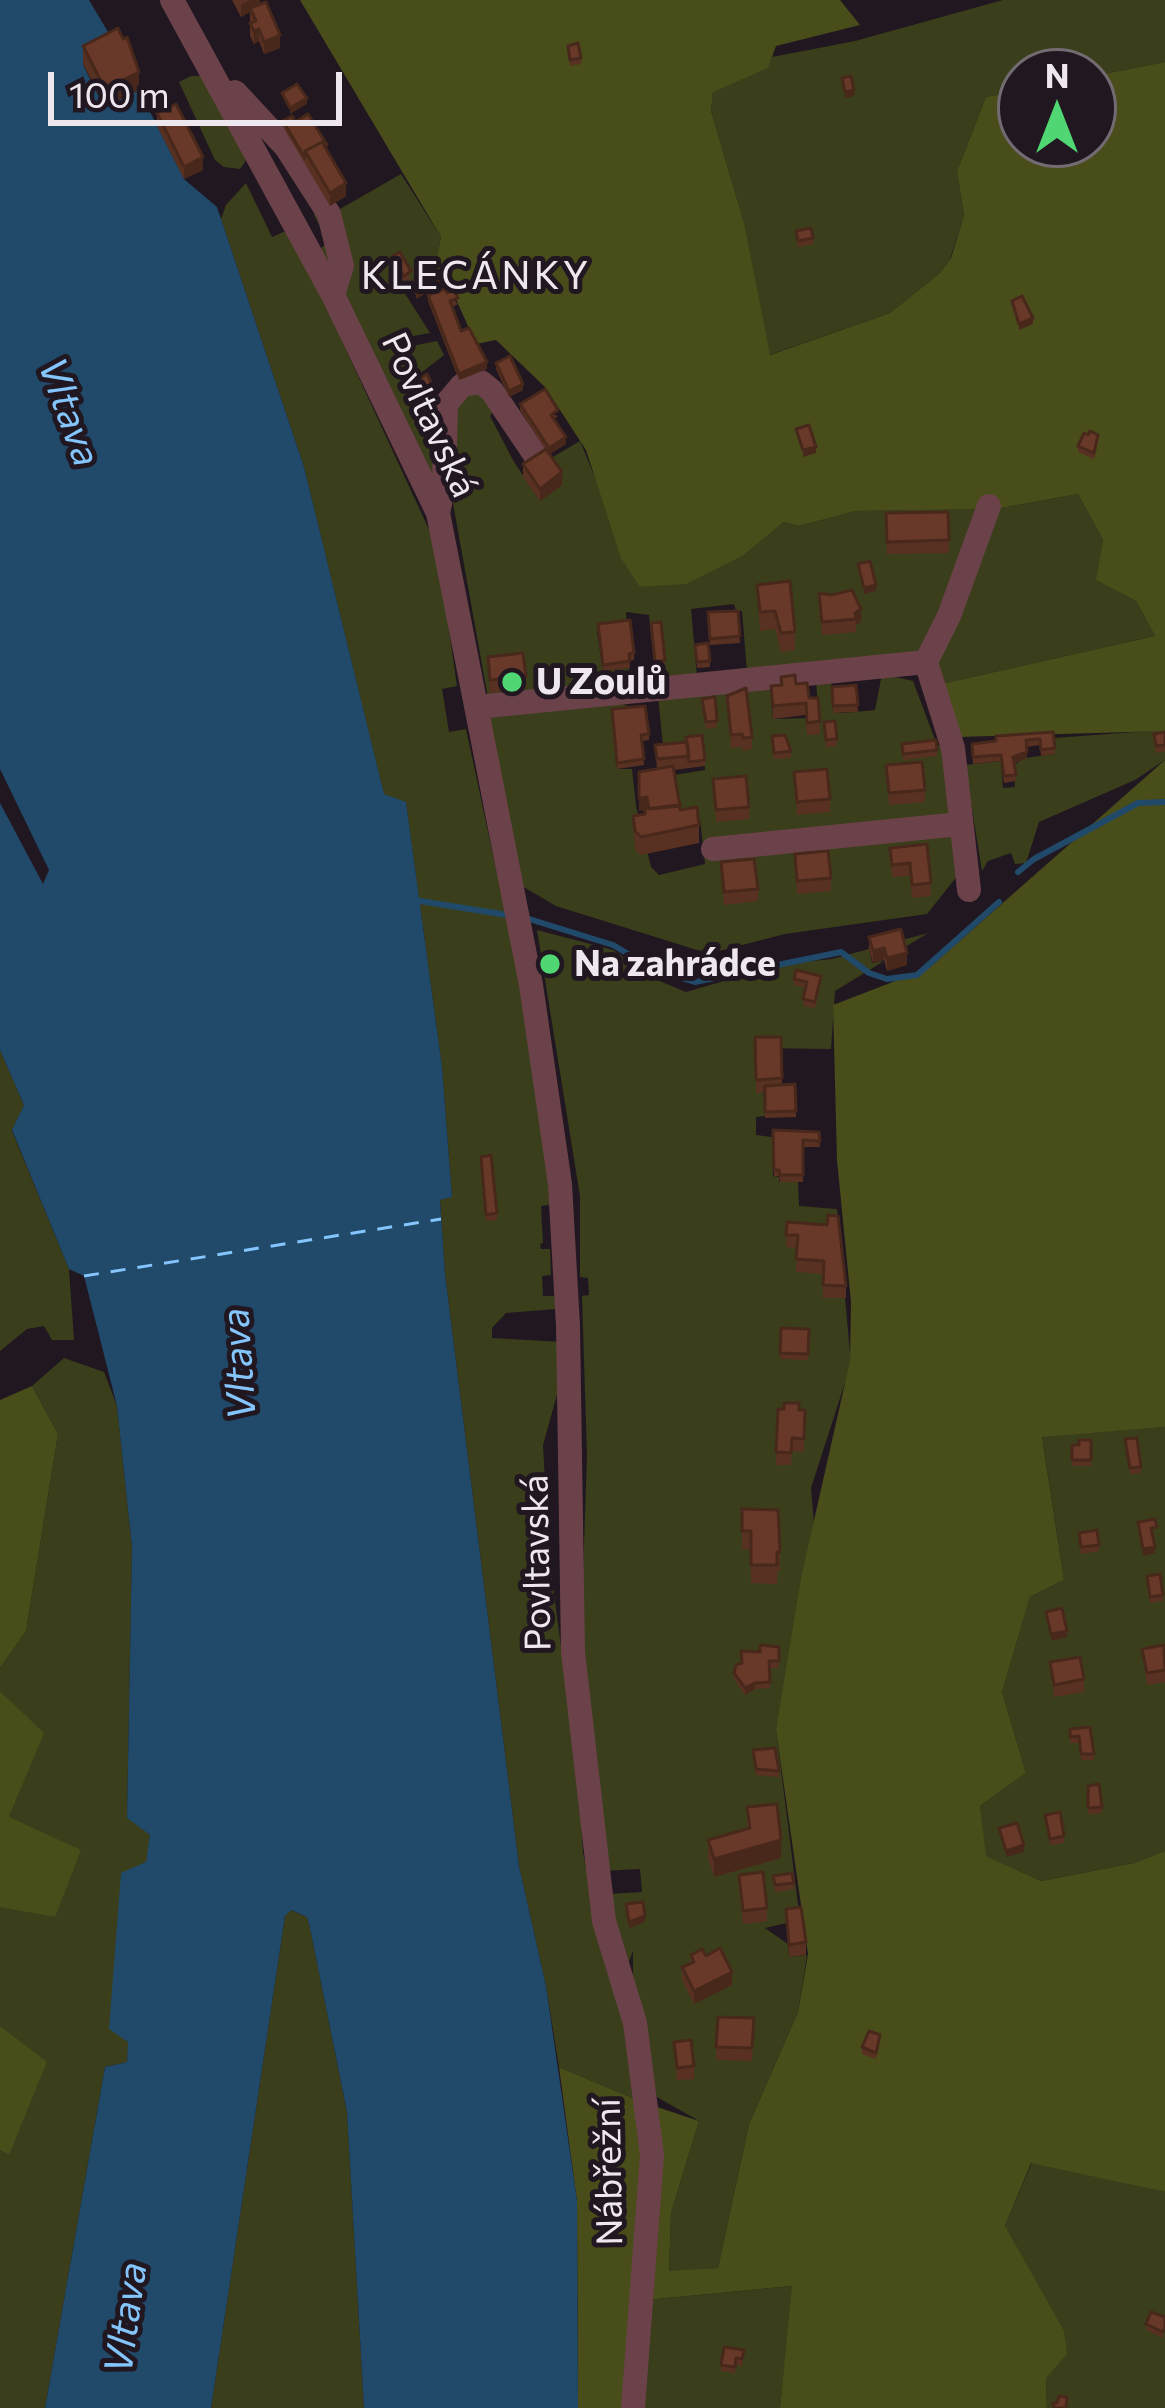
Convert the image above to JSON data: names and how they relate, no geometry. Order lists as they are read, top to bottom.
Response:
{
  "streets": {
    "street": ["Povltavská", "Nábřežní"]
  },
  "crossings": [
    ["Povltavská", "Nábřežní"]
  ],
  "districts": ["KLECÁNKY"],
  "water": ["Vltava"],
  "places": ["U Zoulů", "Na zahrádce"],
  "scale_bar": "100 m",
  "north": "top"
}
